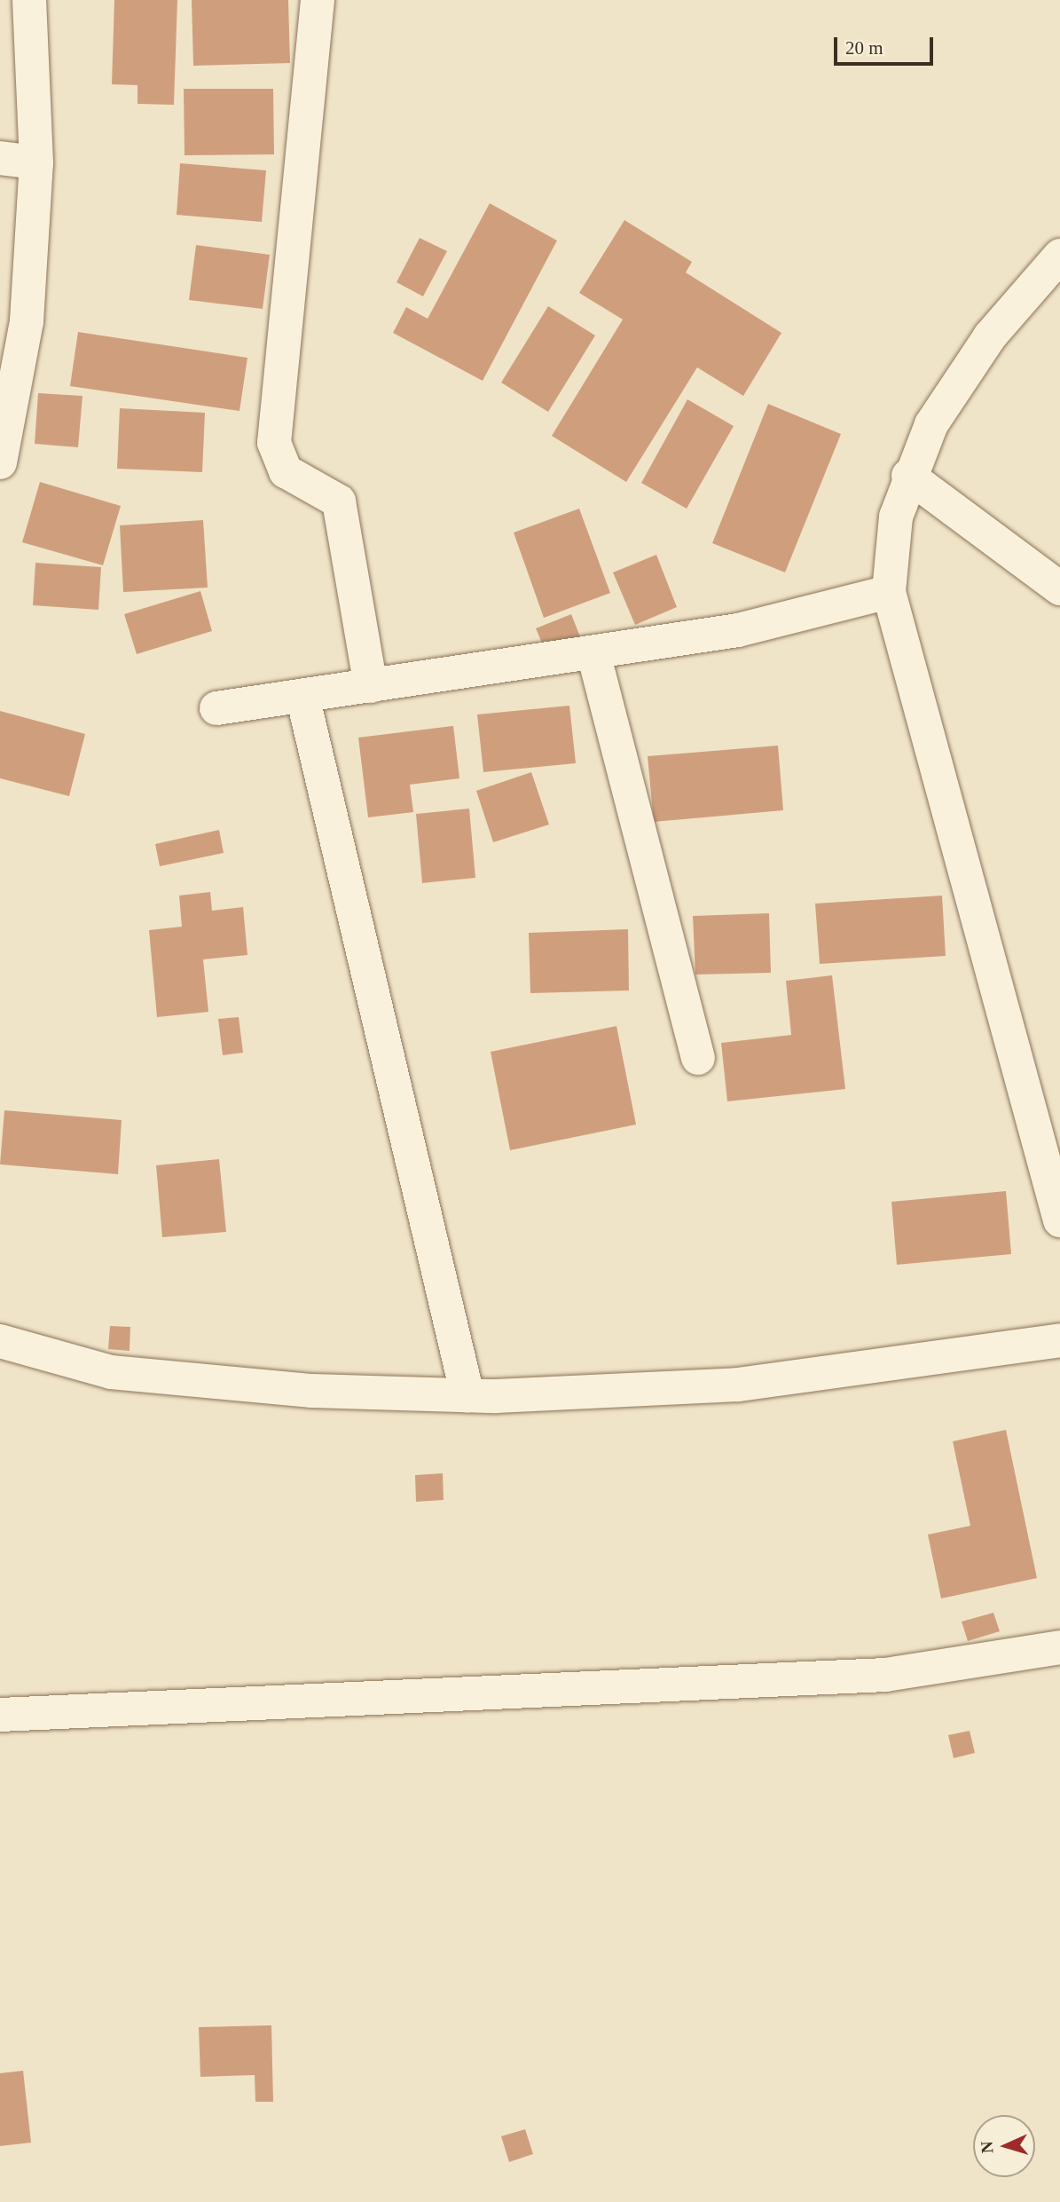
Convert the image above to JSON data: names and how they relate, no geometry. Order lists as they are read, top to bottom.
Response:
{
  "scale_bar": "20 m",
  "north": "left"
}
